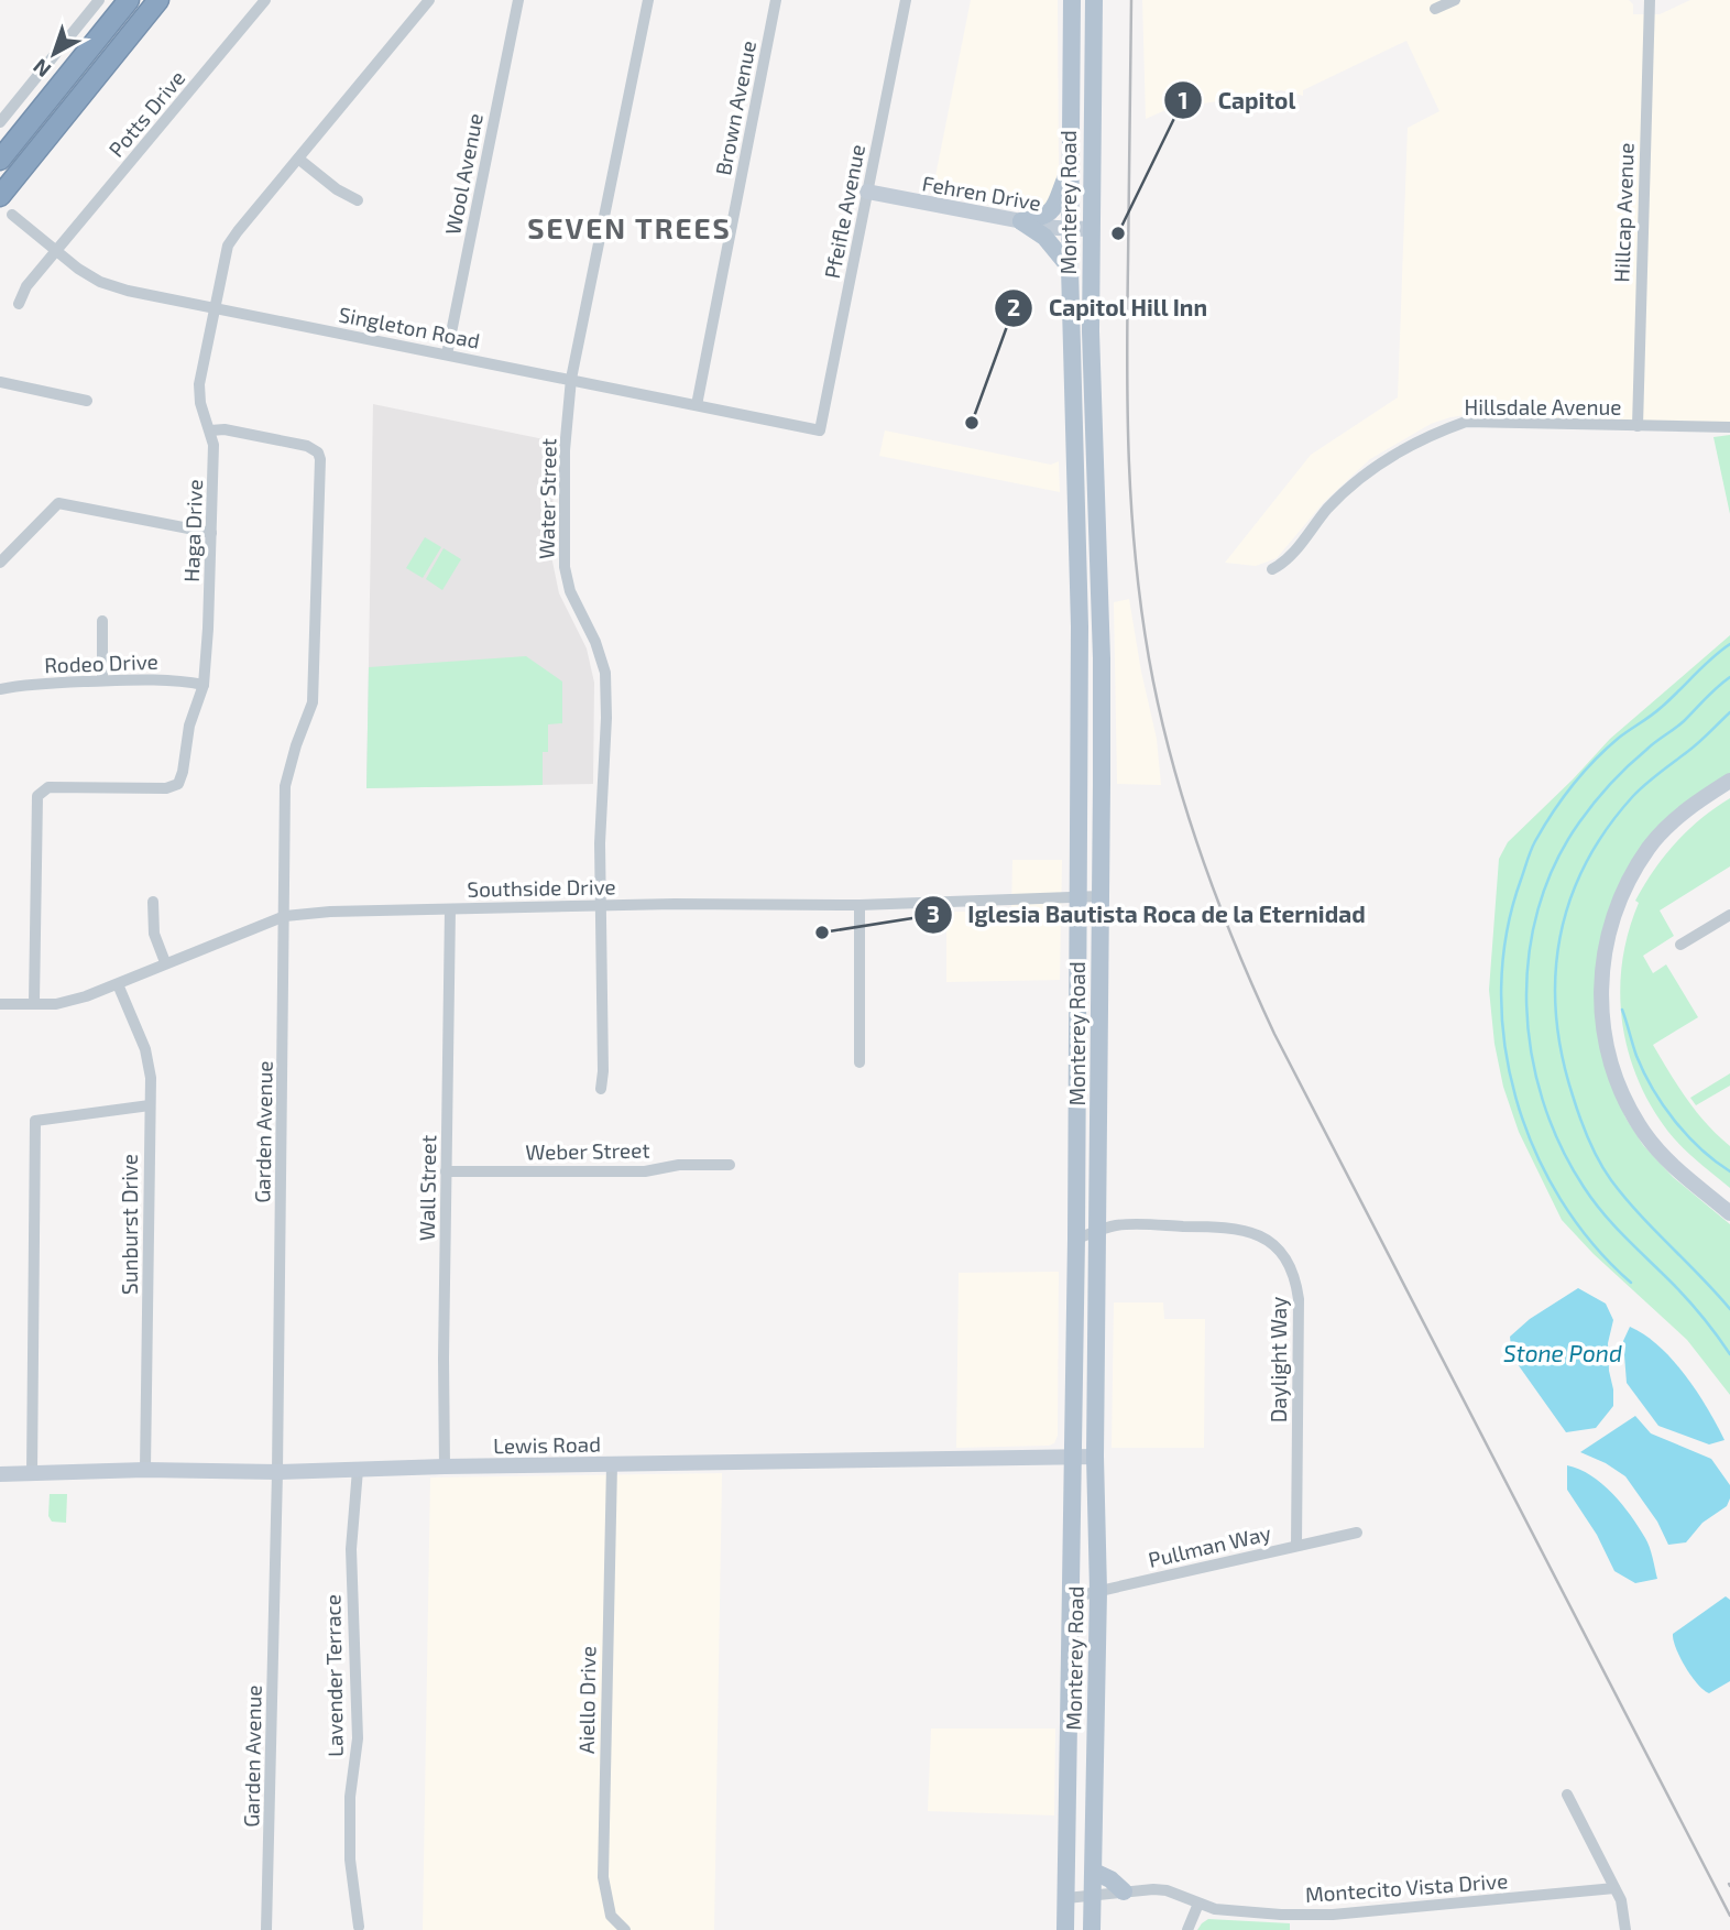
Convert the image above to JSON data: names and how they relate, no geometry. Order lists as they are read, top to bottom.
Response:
{
  "streets": {
    "main road": ["Monterey Road"],
    "street": [
      "Brown Avenue",
      "Potts Drive",
      "Wool Avenue",
      "Fehren Drive",
      "Pfeifle Avenue",
      "Hillcap Avenue",
      "Singleton Road",
      "Hillsdale Avenue",
      "Water Street",
      "Haga Drive",
      "Rodeo Drive",
      "Southside Drive",
      "Garden Avenue",
      "Weber Street",
      "Wall Street",
      "Sunburst Drive",
      "Daylight Way",
      "Lewis Road",
      "Pullman Way",
      "Lavender Terrace",
      "Aiello Drive",
      "Montecito Vista Drive"
    ]
  },
  "crossings": [
    ["Brown Avenue", "Singleton Road"],
    ["Potts Drive", "Singleton Road"],
    ["Wool Avenue", "Singleton Road"],
    ["Fehren Drive", "Monterey Road"],
    ["Fehren Drive", "Pfeifle Avenue"],
    ["Monterey Road", "Southside Drive"],
    ["Monterey Road", "Daylight Way"],
    ["Monterey Road", "Lewis Road"],
    ["Monterey Road", "Pullman Way"],
    ["Monterey Road", "Montecito Vista Drive"],
    ["Pfeifle Avenue", "Singleton Road"],
    ["Hillcap Avenue", "Hillsdale Avenue"],
    ["Singleton Road", "Water Street"],
    ["Singleton Road", "Haga Drive"],
    ["Water Street", "Southside Drive"],
    ["Haga Drive", "Rodeo Drive"],
    ["Haga Drive", "Southside Drive"],
    ["Haga Drive", "Garden Avenue"],
    ["Southside Drive", "Garden Avenue"],
    ["Southside Drive", "Wall Street"],
    ["Southside Drive", "Sunburst Drive"],
    ["Garden Avenue", "Lewis Road"],
    ["Weber Street", "Wall Street"],
    ["Wall Street", "Lewis Road"],
    ["Sunburst Drive", "Lewis Road"],
    ["Daylight Way", "Pullman Way"],
    ["Lewis Road", "Lavender Terrace"],
    ["Lewis Road", "Aiello Drive"]
  ],
  "districts": ["SEVEN TREES"],
  "water": ["Stone Pond"],
  "places": ["Capitol", "Capitol Hill Inn", "Iglesia Bautista Roca de la Eternidad"],
  "north": "bottom left"
}
